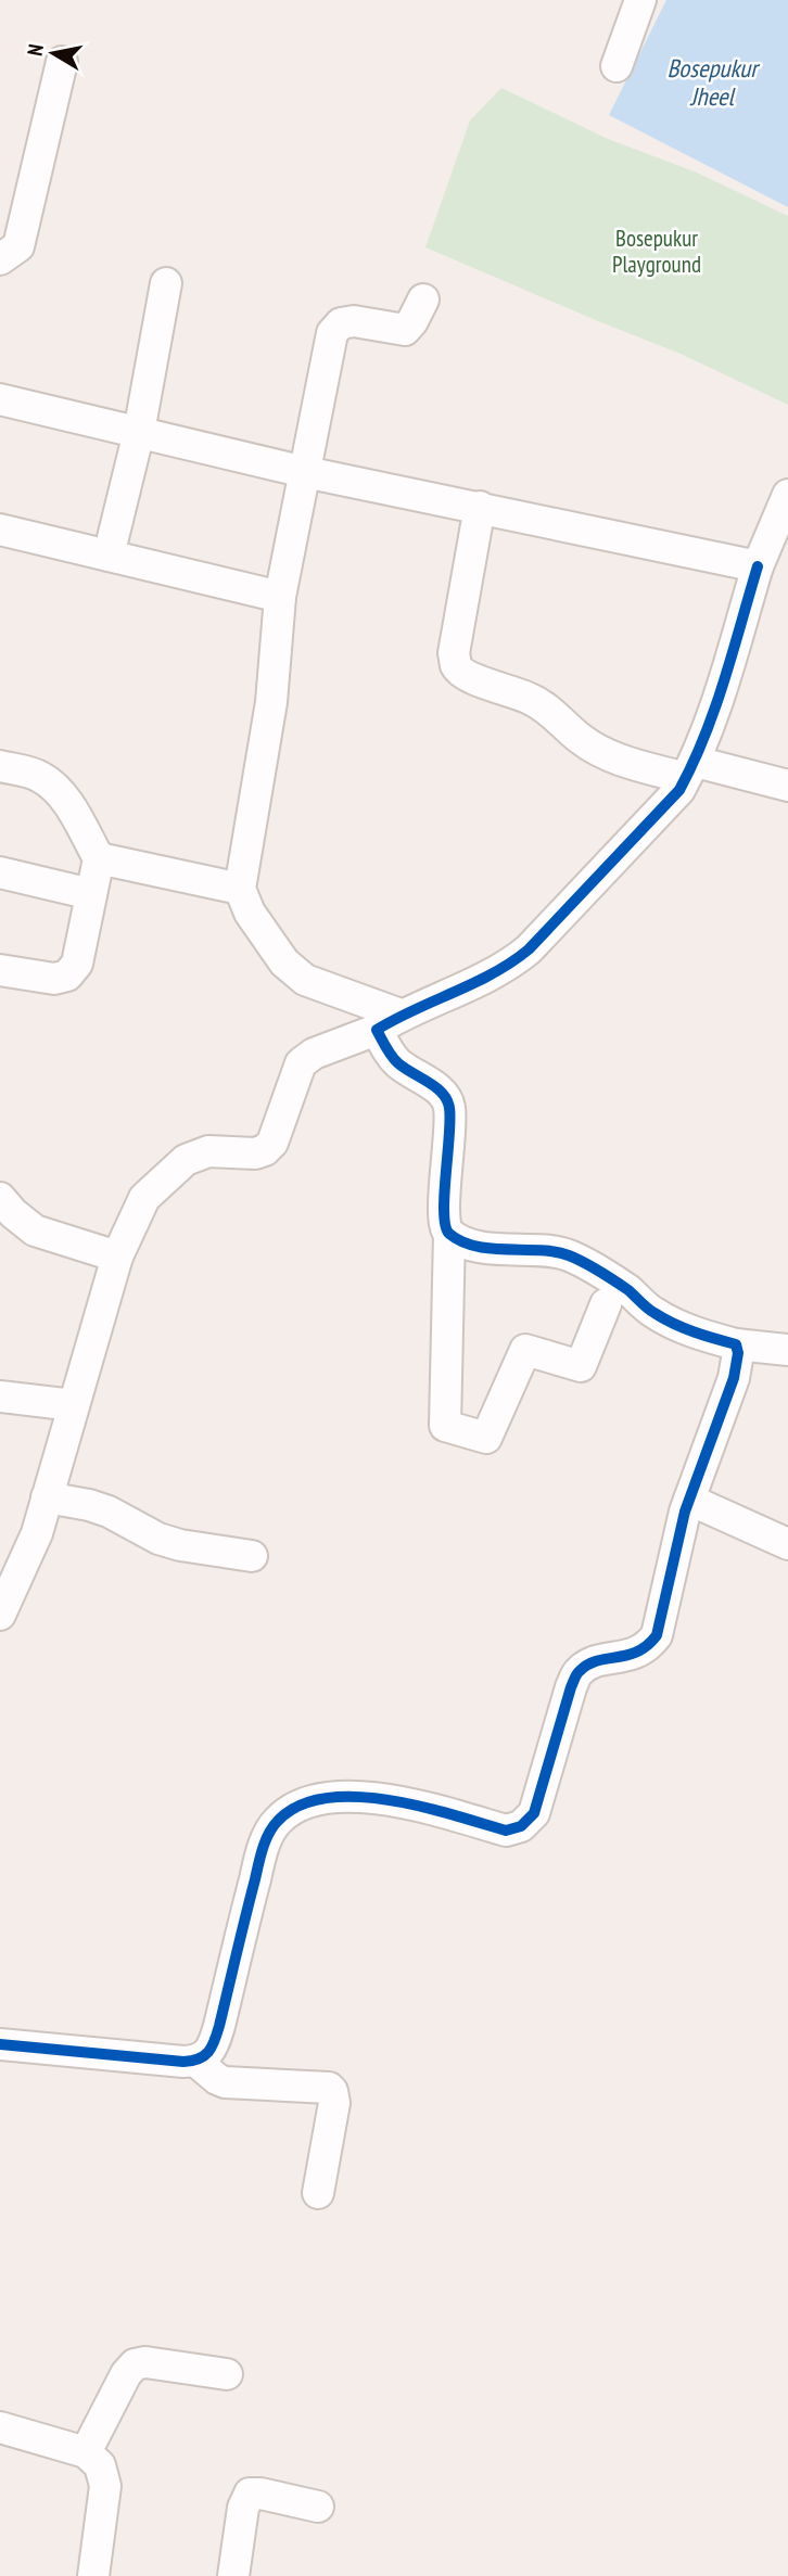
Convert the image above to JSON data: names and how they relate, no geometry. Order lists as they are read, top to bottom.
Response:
{
  "water": ["Bosepukur Jheel"],
  "parks": ["Bosepukur Playground"],
  "north": "left"
}
